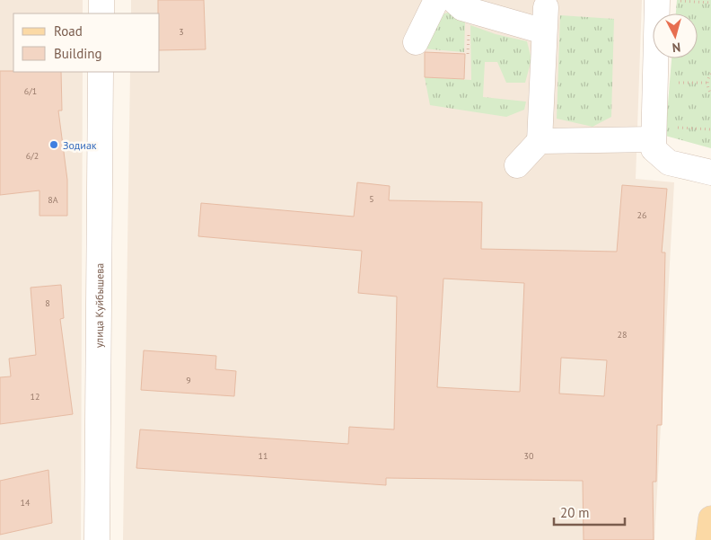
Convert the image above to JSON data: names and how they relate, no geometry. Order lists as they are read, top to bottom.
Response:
{
  "streets": {
    "street": ["улица Куйбышева"]
  },
  "places": ["Зодиак"],
  "house_numbers": [
    "3",
    "6/1",
    "6/2",
    "5",
    "8А",
    "26",
    "8",
    "28",
    "9",
    "12",
    "11",
    "30",
    "14"
  ],
  "legend": ["Road", "Building"],
  "scale_bar": "20 m",
  "north": "bottom"
}
